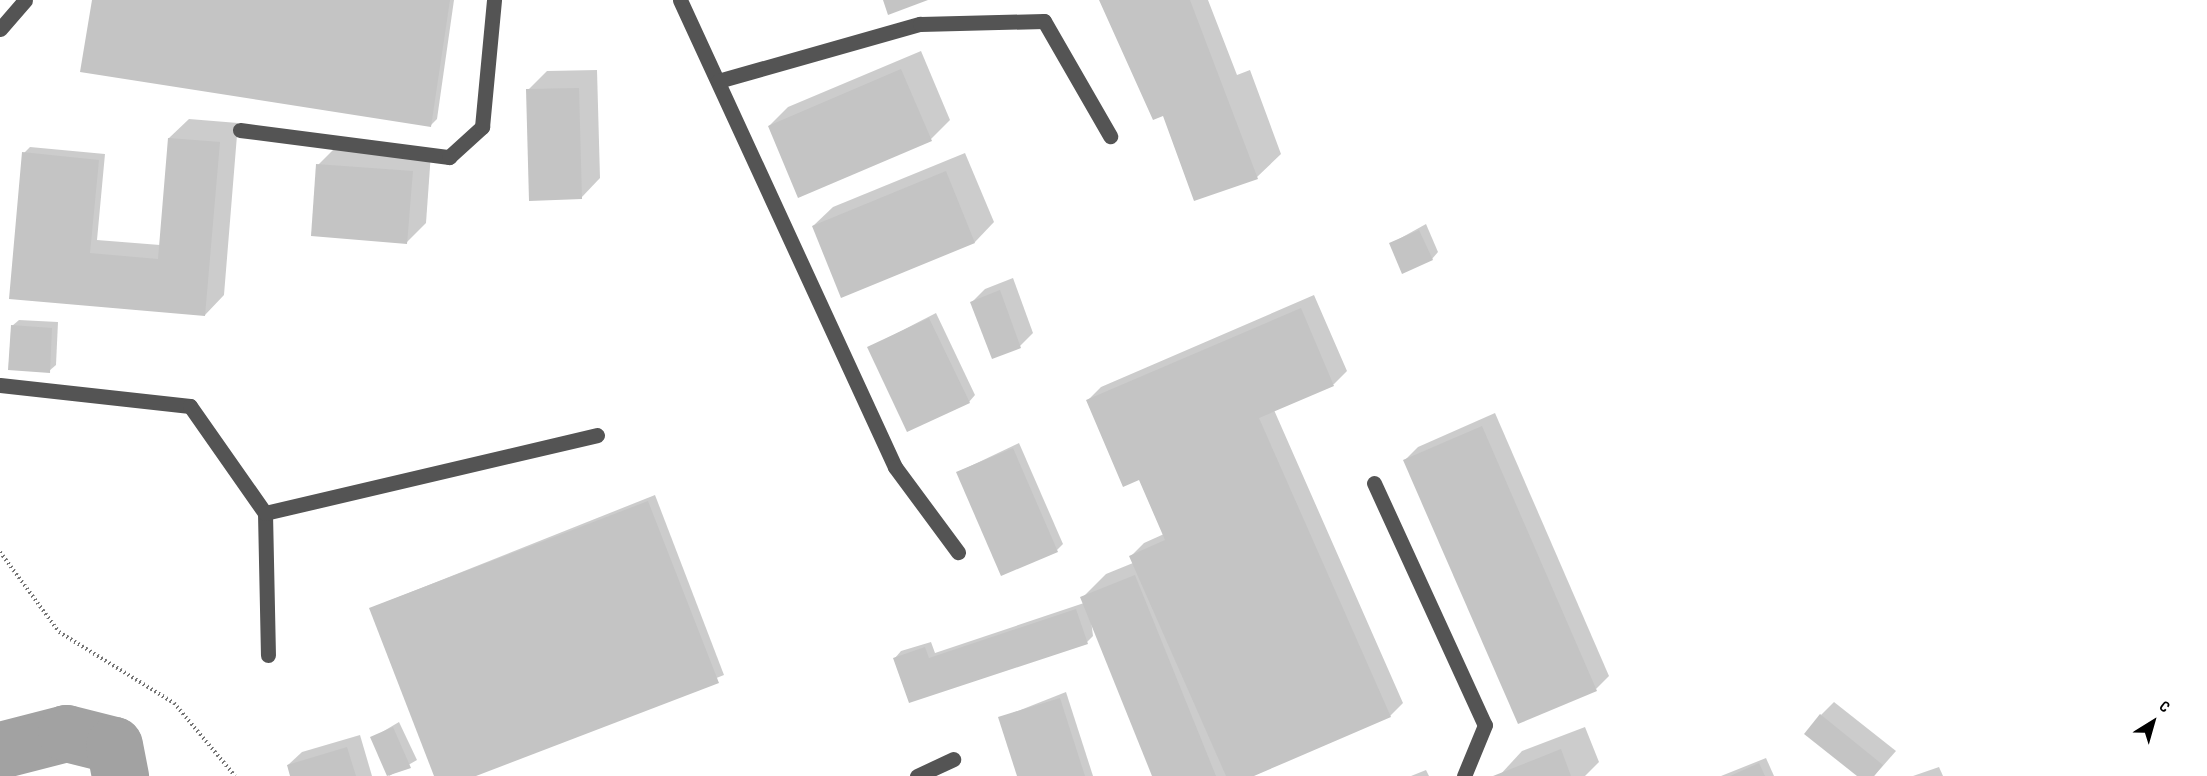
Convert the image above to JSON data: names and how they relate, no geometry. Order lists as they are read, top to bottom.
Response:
{
  "north": "top right"
}
